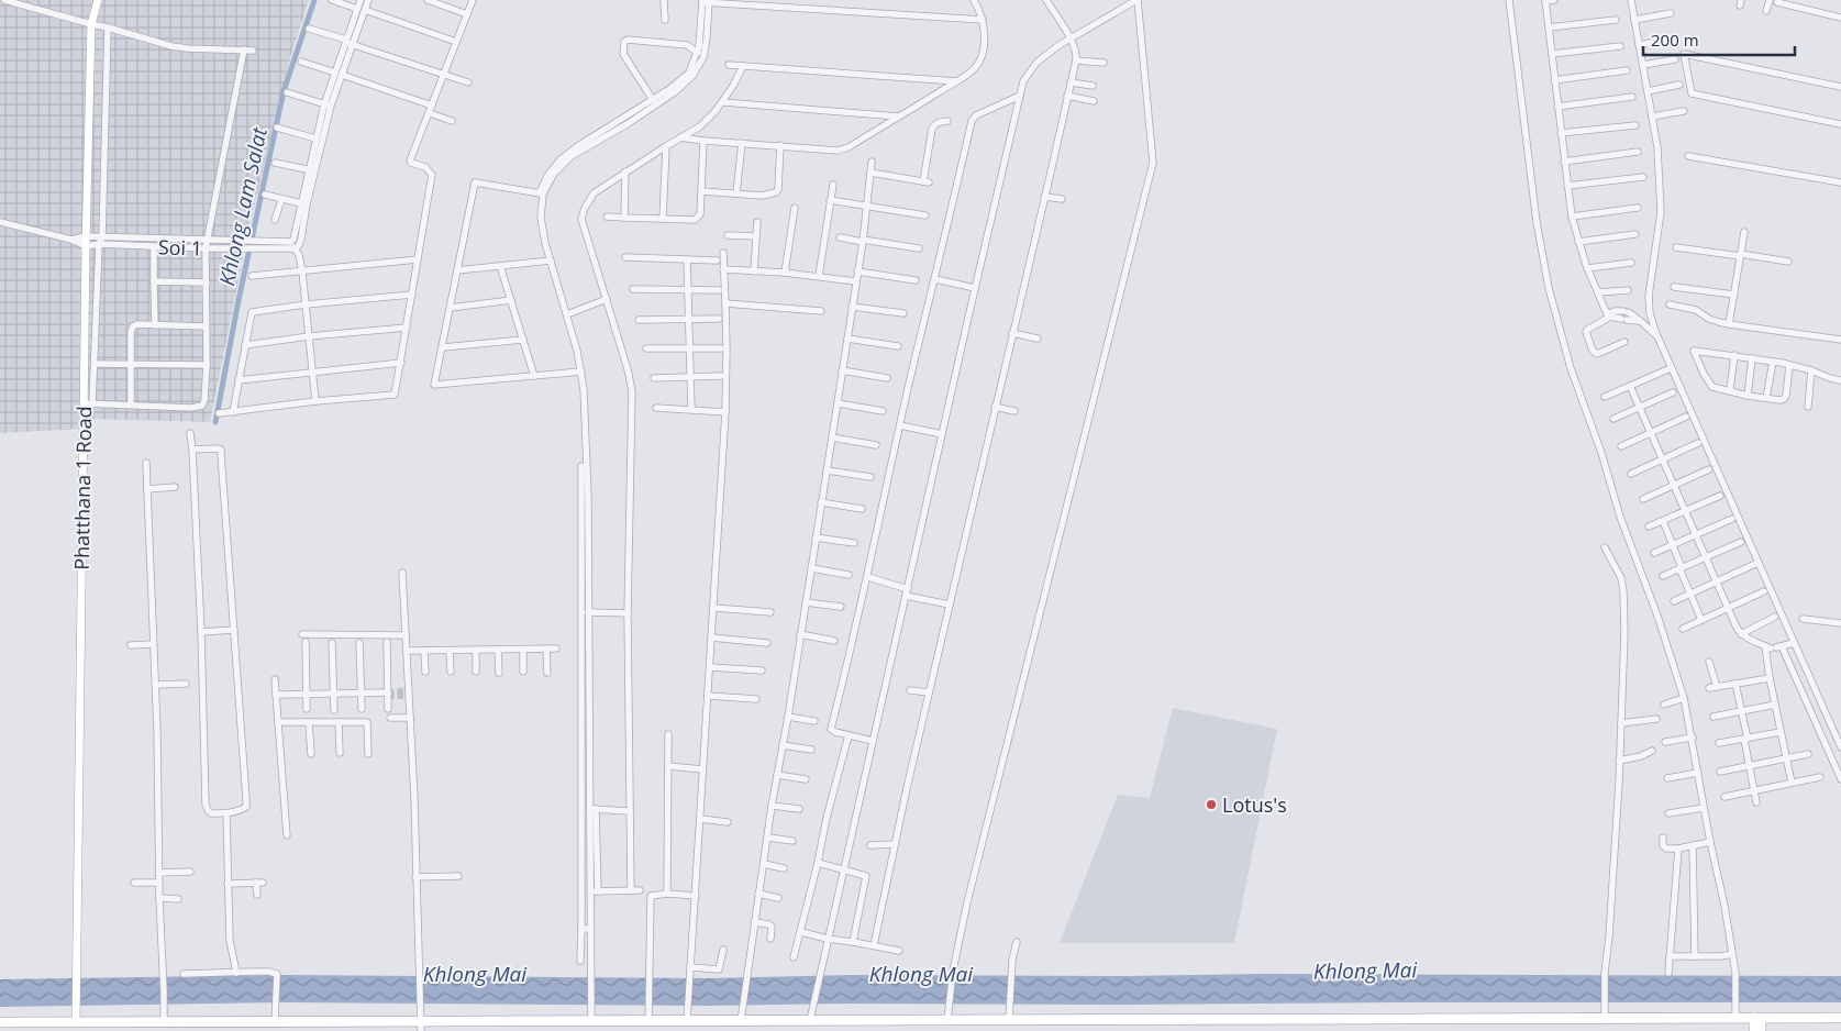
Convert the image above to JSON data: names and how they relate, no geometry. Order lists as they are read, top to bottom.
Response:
{
  "streets": {
    "main road": ["Phatthana 1 Road"],
    "street": ["Soi 1"]
  },
  "crossings": [
    ["Soi 1", "Phatthana 1 Road"]
  ],
  "water": ["Khlong Lam Salat", "Khlong Mai"],
  "places": ["Lotus's"],
  "scale_bar": "200 m"
}
